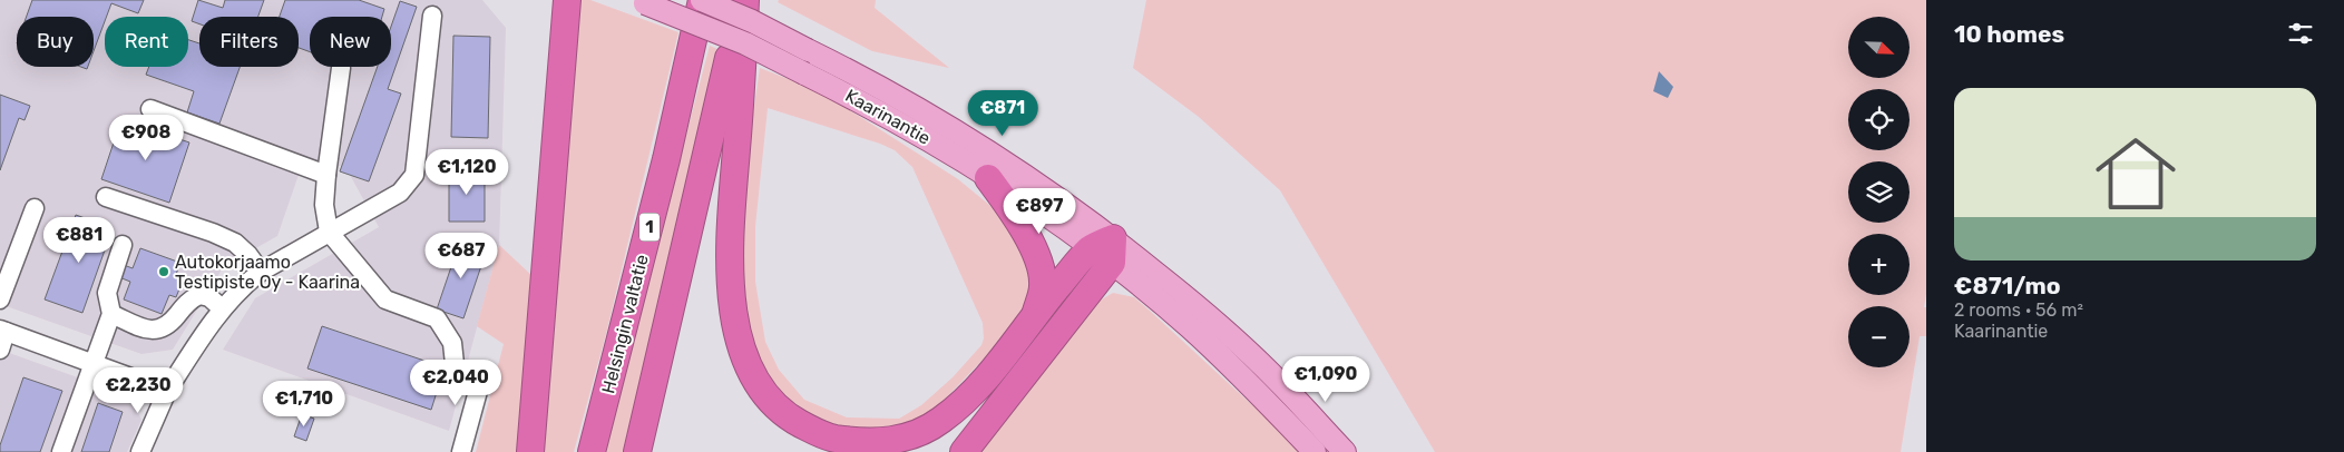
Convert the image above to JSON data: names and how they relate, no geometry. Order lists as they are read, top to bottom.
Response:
{
  "streets": {
    "highway": ["1", "Helsingin valtatie"],
    "main road": ["Kaarinantie"]
  },
  "crossings": [
    ["Kaarinantie", "Helsingin valtatie"]
  ],
  "places": ["Autokorjaamo Testipiste Oy - Kaarina"],
  "north": "bottom right",
  "page": {
    "heading": "10 homes",
    "map_buttons": ["+", "−"],
    "chip": [
      "Buy",
      "Rent",
      "Filters",
      "New"
    ],
    "list": [
      {
        "name": "€871/mo",
        "note": "2 rooms · 56 m² · Kaarinantie"
      }
    ],
    "price": [
      "€871",
      "€908",
      "€1,120",
      "€897",
      "€881",
      "€687",
      "€1,090",
      "€2,040",
      "€2,230",
      "€1,710"
    ]
  }
}
